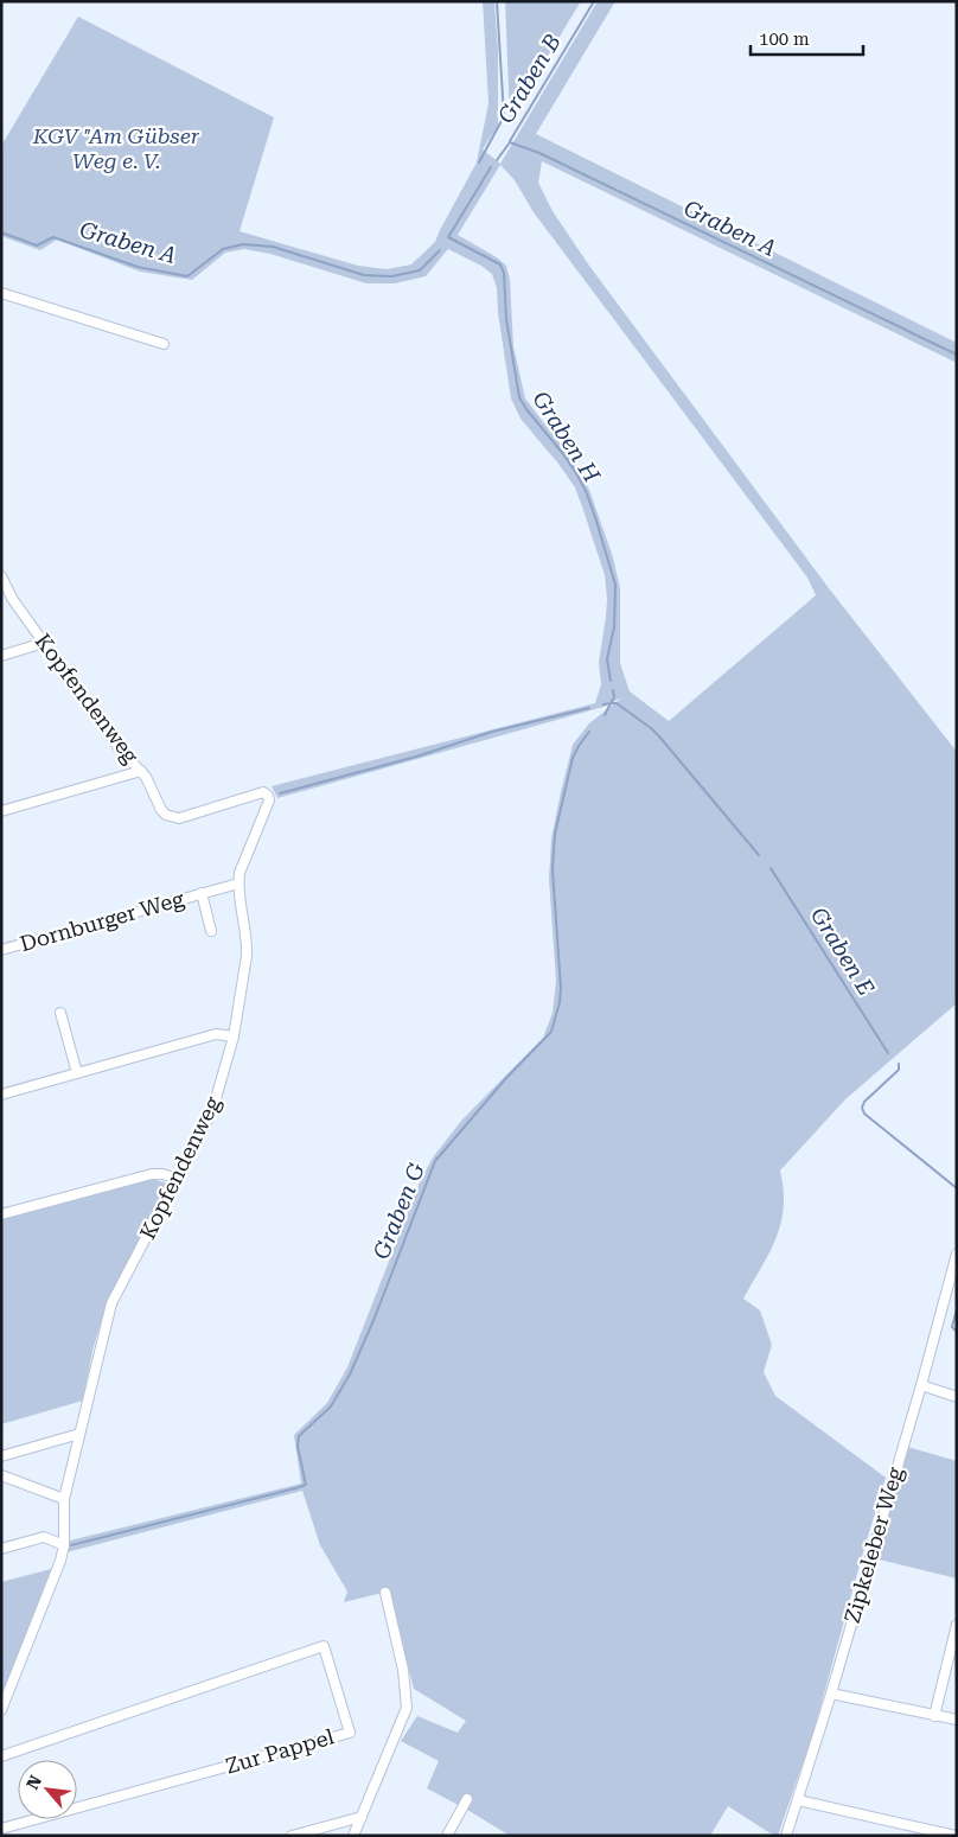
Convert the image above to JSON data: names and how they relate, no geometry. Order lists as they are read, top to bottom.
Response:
{
  "streets": {
    "street": [
      "Kopfendenweg",
      "Dornburger Weg",
      "Zipkeleber Weg",
      "Zur Pappel"
    ]
  },
  "crossings": [
    ["Kopfendenweg", "Dornburger Weg"]
  ],
  "water": [
    "Graben B",
    "Graben A",
    "Graben H",
    "Graben E",
    "Graben G"
  ],
  "parks": ["KGV \"Am Gübser Weg e. V."],
  "scale_bar": "100 m",
  "north": "top left"
}
